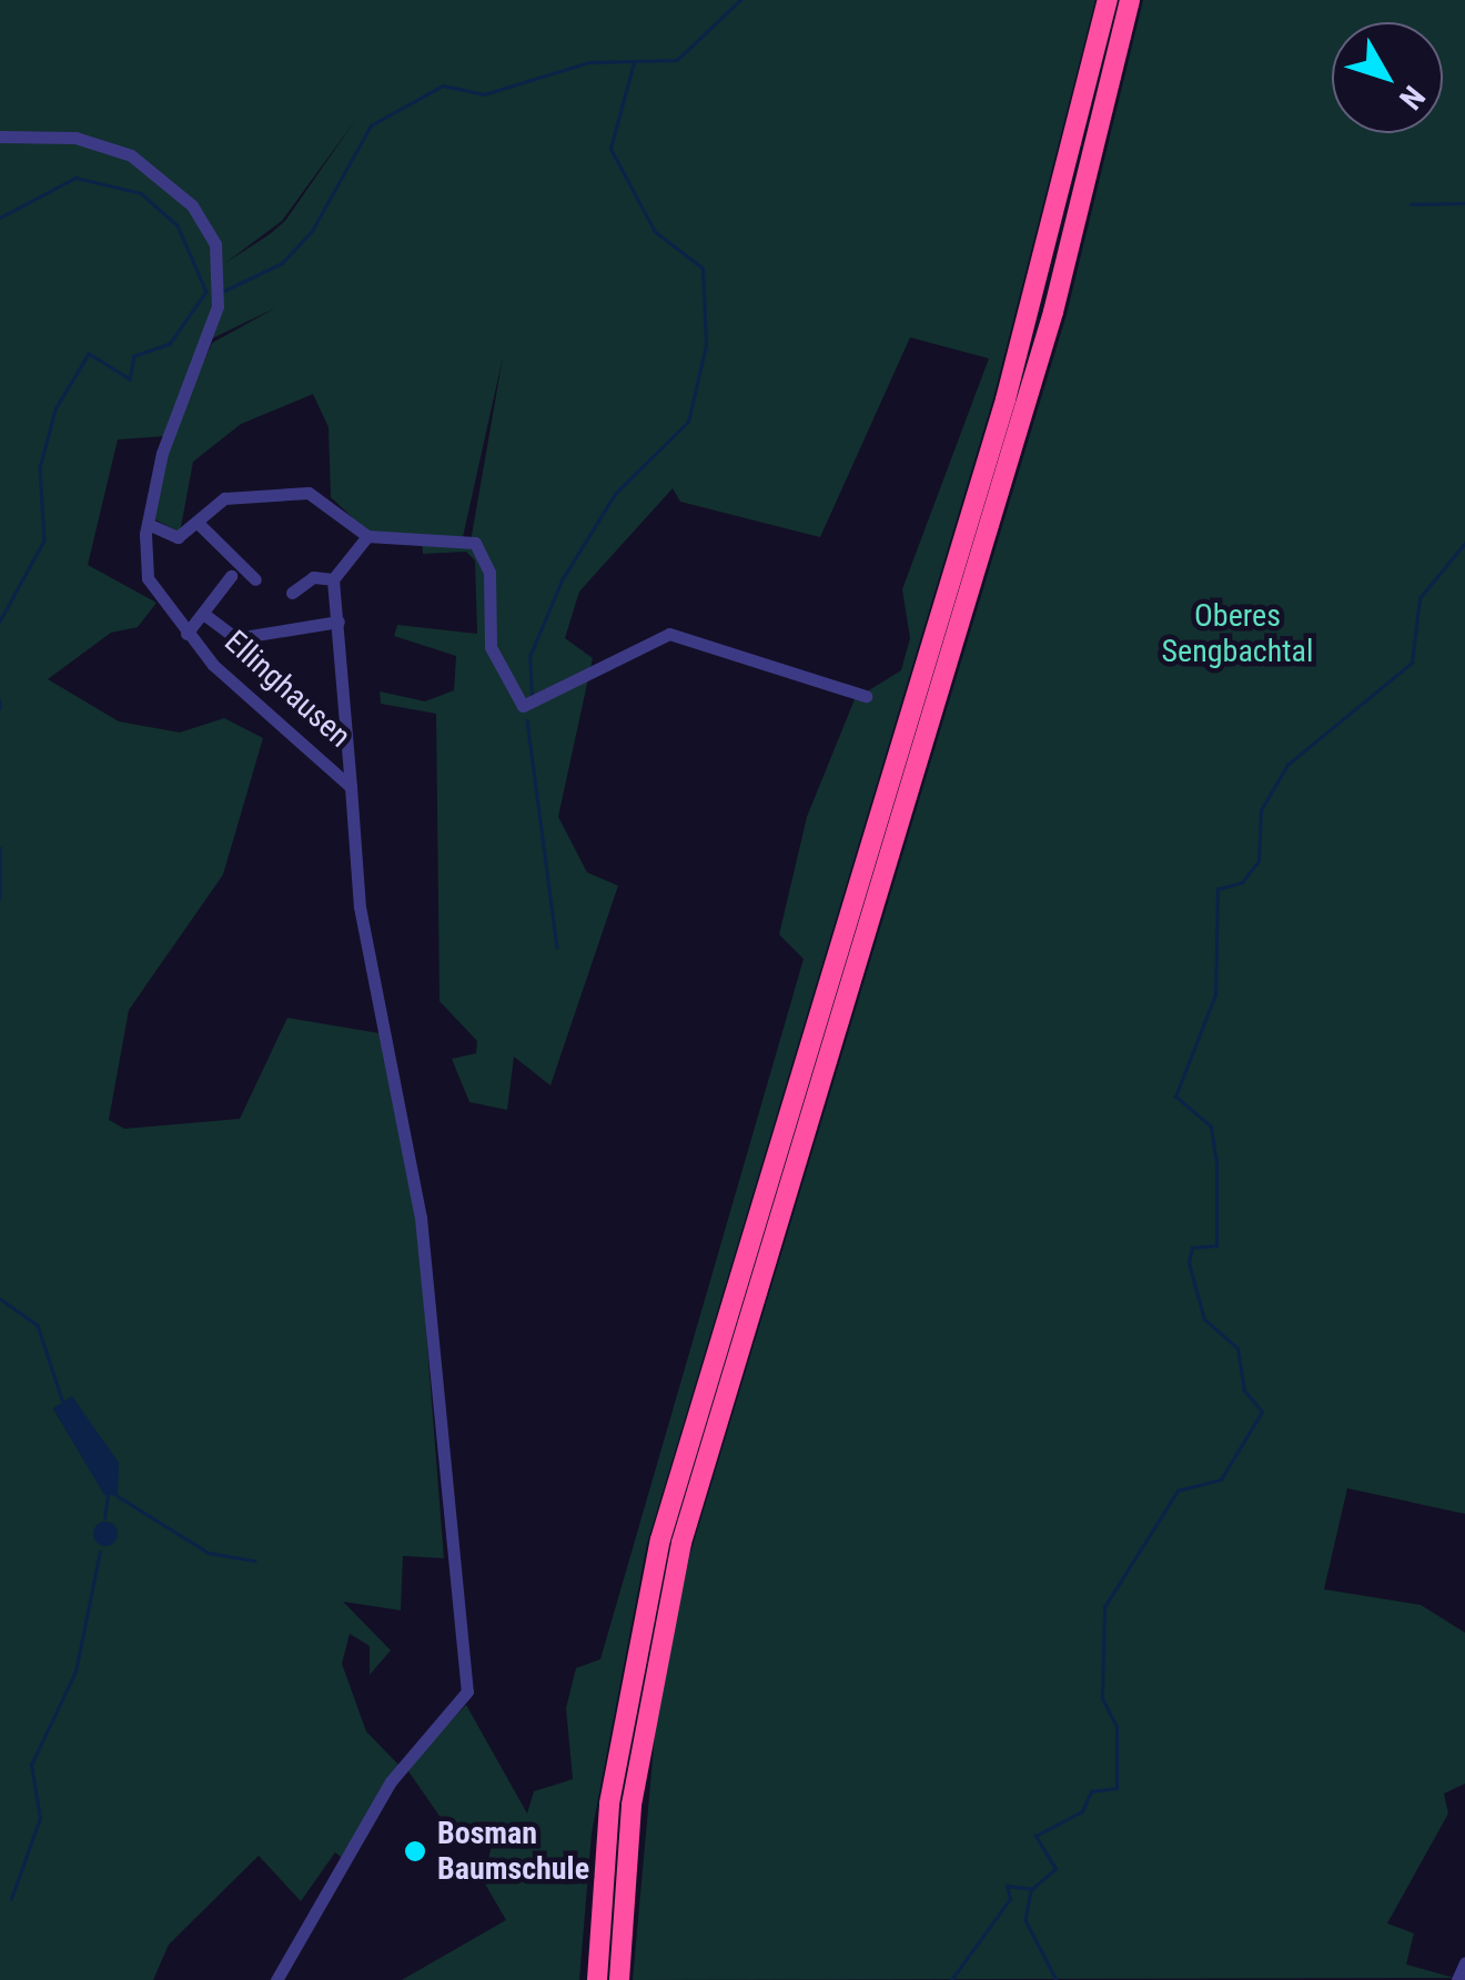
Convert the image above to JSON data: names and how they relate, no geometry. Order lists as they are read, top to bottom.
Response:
{
  "streets": {
    "street": ["Ellinghausen"]
  },
  "parks": ["Oberes Sengbachtal"],
  "places": ["Bosman Baumschule"],
  "north": "bottom right"
}
